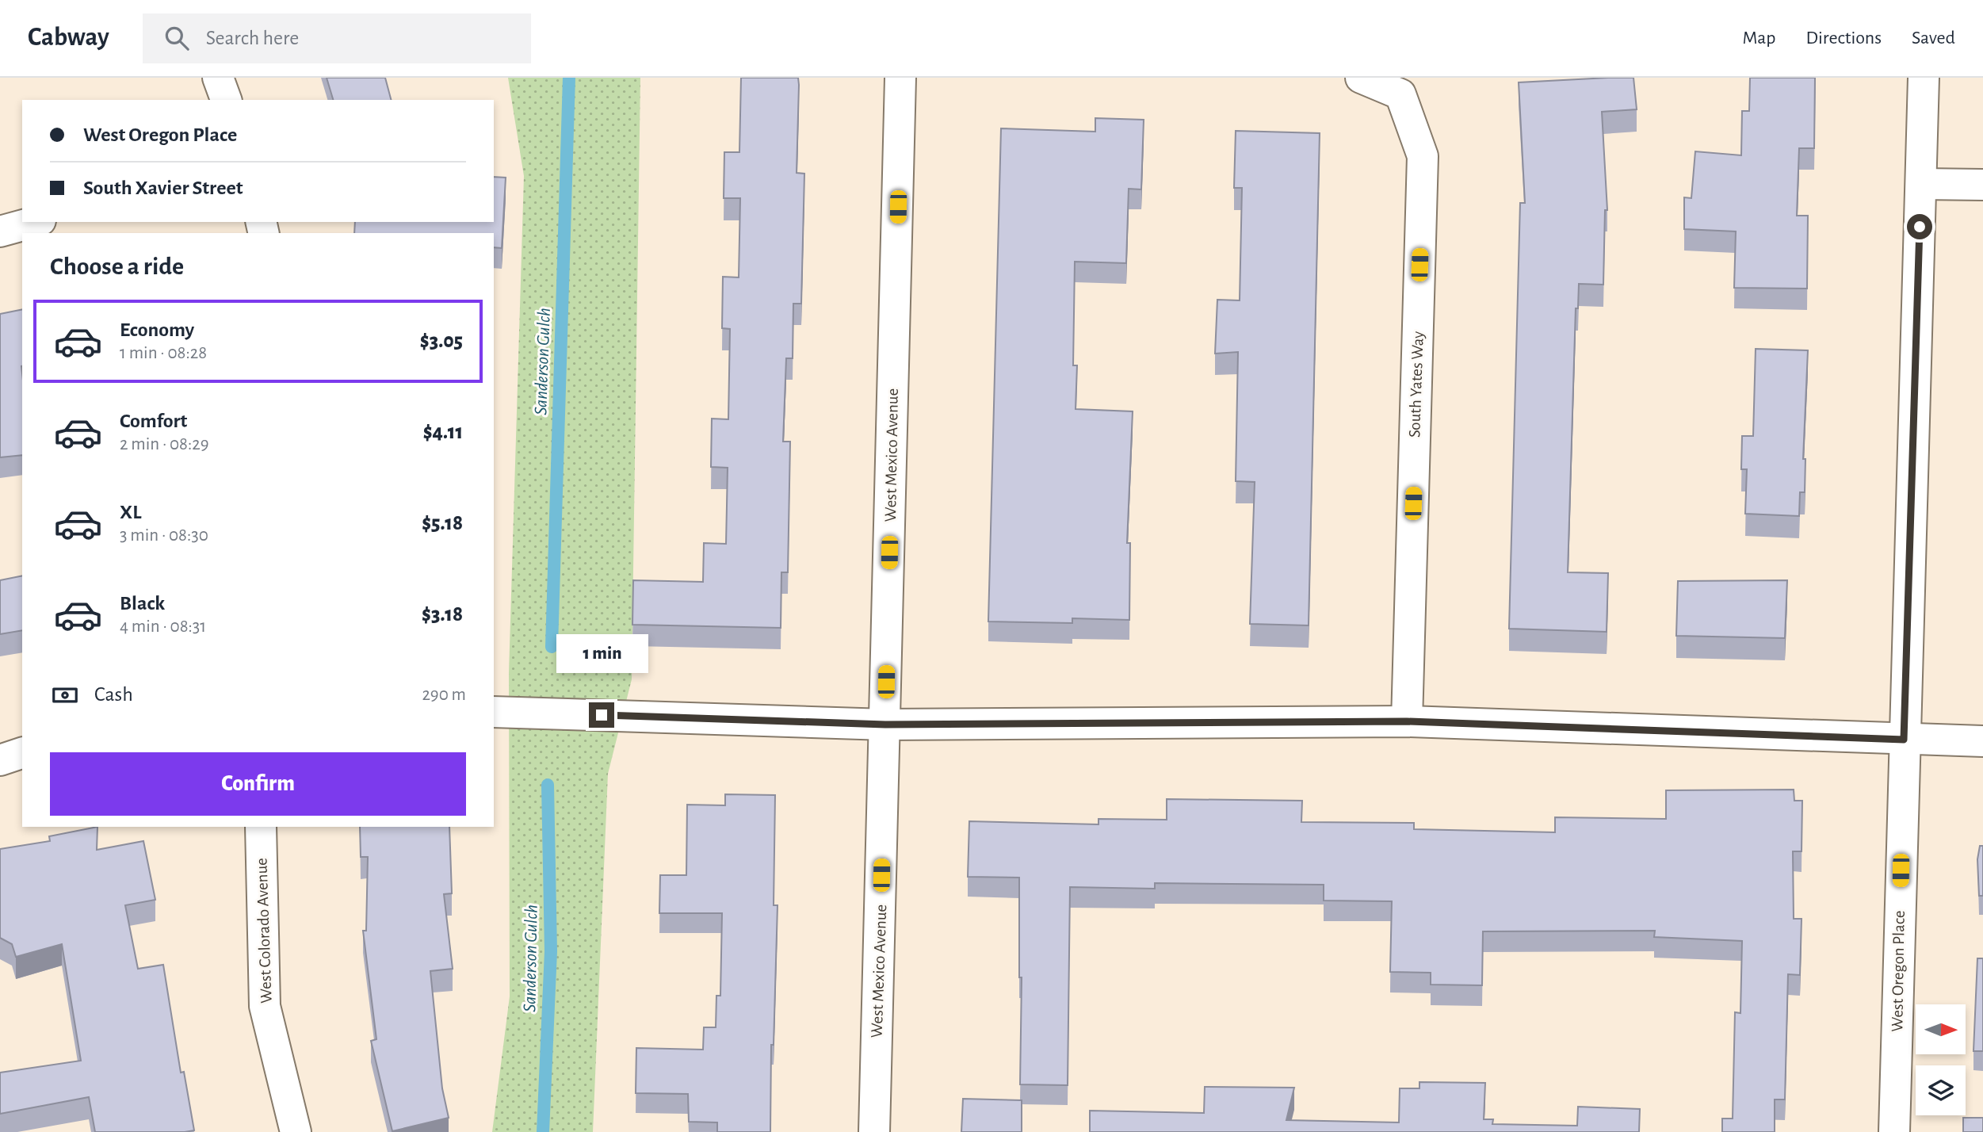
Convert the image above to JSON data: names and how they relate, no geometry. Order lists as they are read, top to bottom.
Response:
{
  "streets": {
    "street": [
      "South Yates Way",
      "West Mexico Avenue",
      "West Colorado Avenue",
      "West Oregon Place"
    ]
  },
  "water": ["Sanderson Gulch"],
  "north": "right",
  "page": {
    "header": "Cabway",
    "search": "Search here",
    "nav": ["Map", "Directions", "Saved"],
    "banner": ["West Oregon Place", "South Xavier Street"],
    "heading": "Choose a ride",
    "list": [
      {
        "name": "Economy",
        "note": "1 min · 08:28",
        "value": "$3.05"
      },
      {
        "name": "Comfort",
        "note": "2 min · 08:29",
        "value": "$4.11"
      },
      {
        "name": "XL",
        "note": "3 min · 08:30",
        "value": "$5.18"
      },
      {
        "name": "Black",
        "note": "4 min · 08:31",
        "value": "$3.18"
      }
    ],
    "bubble": "1 min",
    "pay": ["Cash", "290 m"],
    "buttons": "Confirm"
  }
}
